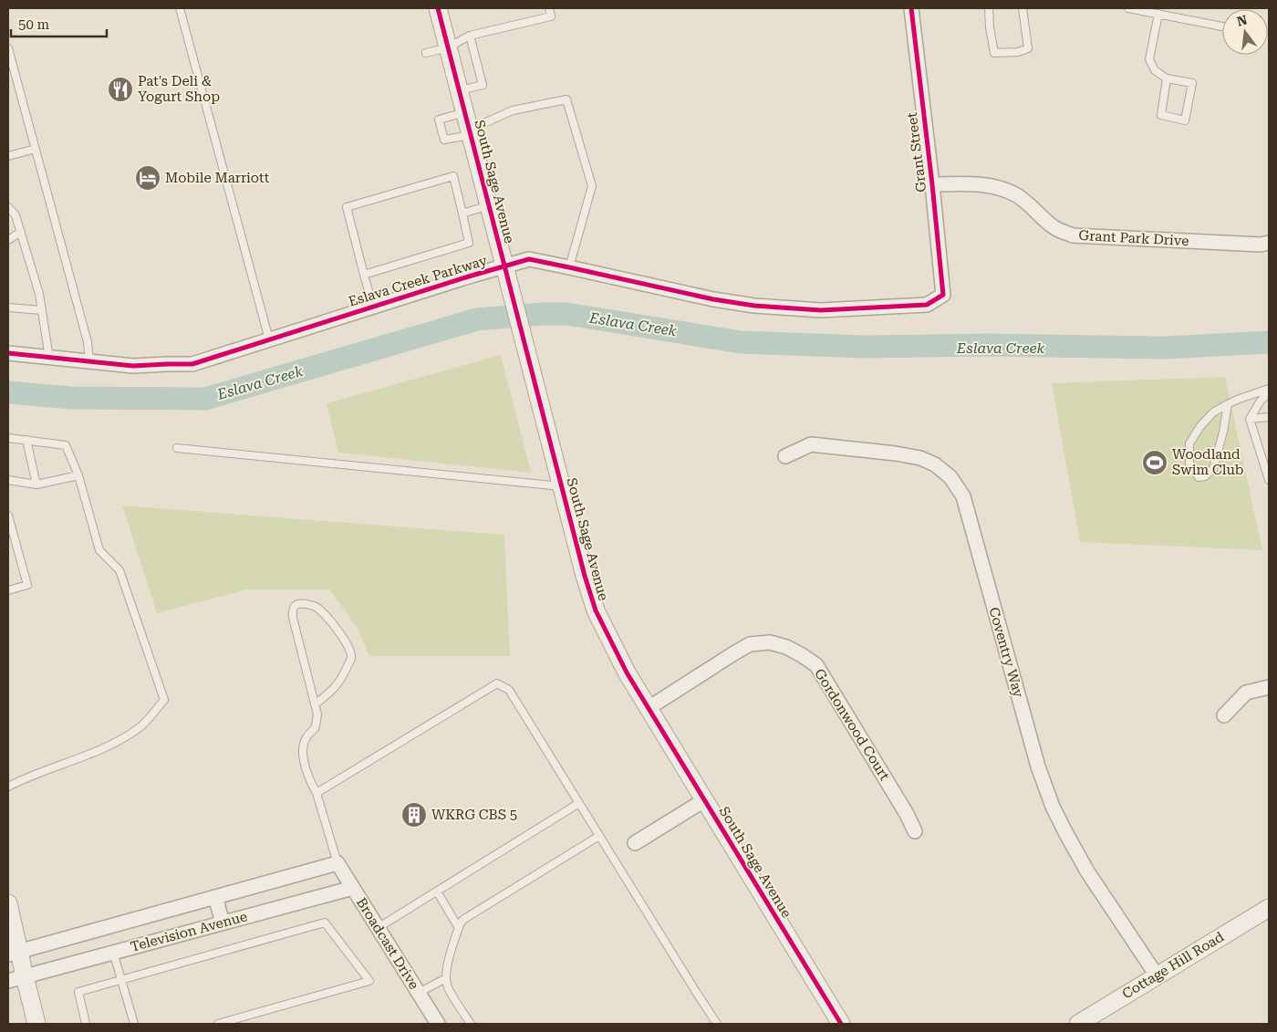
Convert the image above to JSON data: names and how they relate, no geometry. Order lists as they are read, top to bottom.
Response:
{
  "streets": {
    "street": [
      "Grant Street",
      "South Sage Avenue",
      "Grant Park Drive",
      "Eslava Creek Parkway",
      "Coventry Way",
      "Gordonwood Court",
      "Television Avenue",
      "Broadcast Drive",
      "Cottage Hill Road"
    ]
  },
  "crossings": [
    ["Grant Street", "Grant Park Drive"],
    ["Grant Street", "Eslava Creek Parkway"],
    ["South Sage Avenue", "Eslava Creek Parkway"],
    ["South Sage Avenue", "Gordonwood Court"],
    ["Coventry Way", "Cottage Hill Road"],
    ["Television Avenue", "Broadcast Drive"]
  ],
  "water": ["Eslava Creek"],
  "places": {
    "restaurant": ["Pat's Deli & Yogurt Shop"],
    "hotel": ["Mobile Marriott"],
    "sports": ["Woodland Swim Club"],
    "building": ["WKRG CBS 5"]
  },
  "scale_bar": "50 m",
  "north": "top"
}
